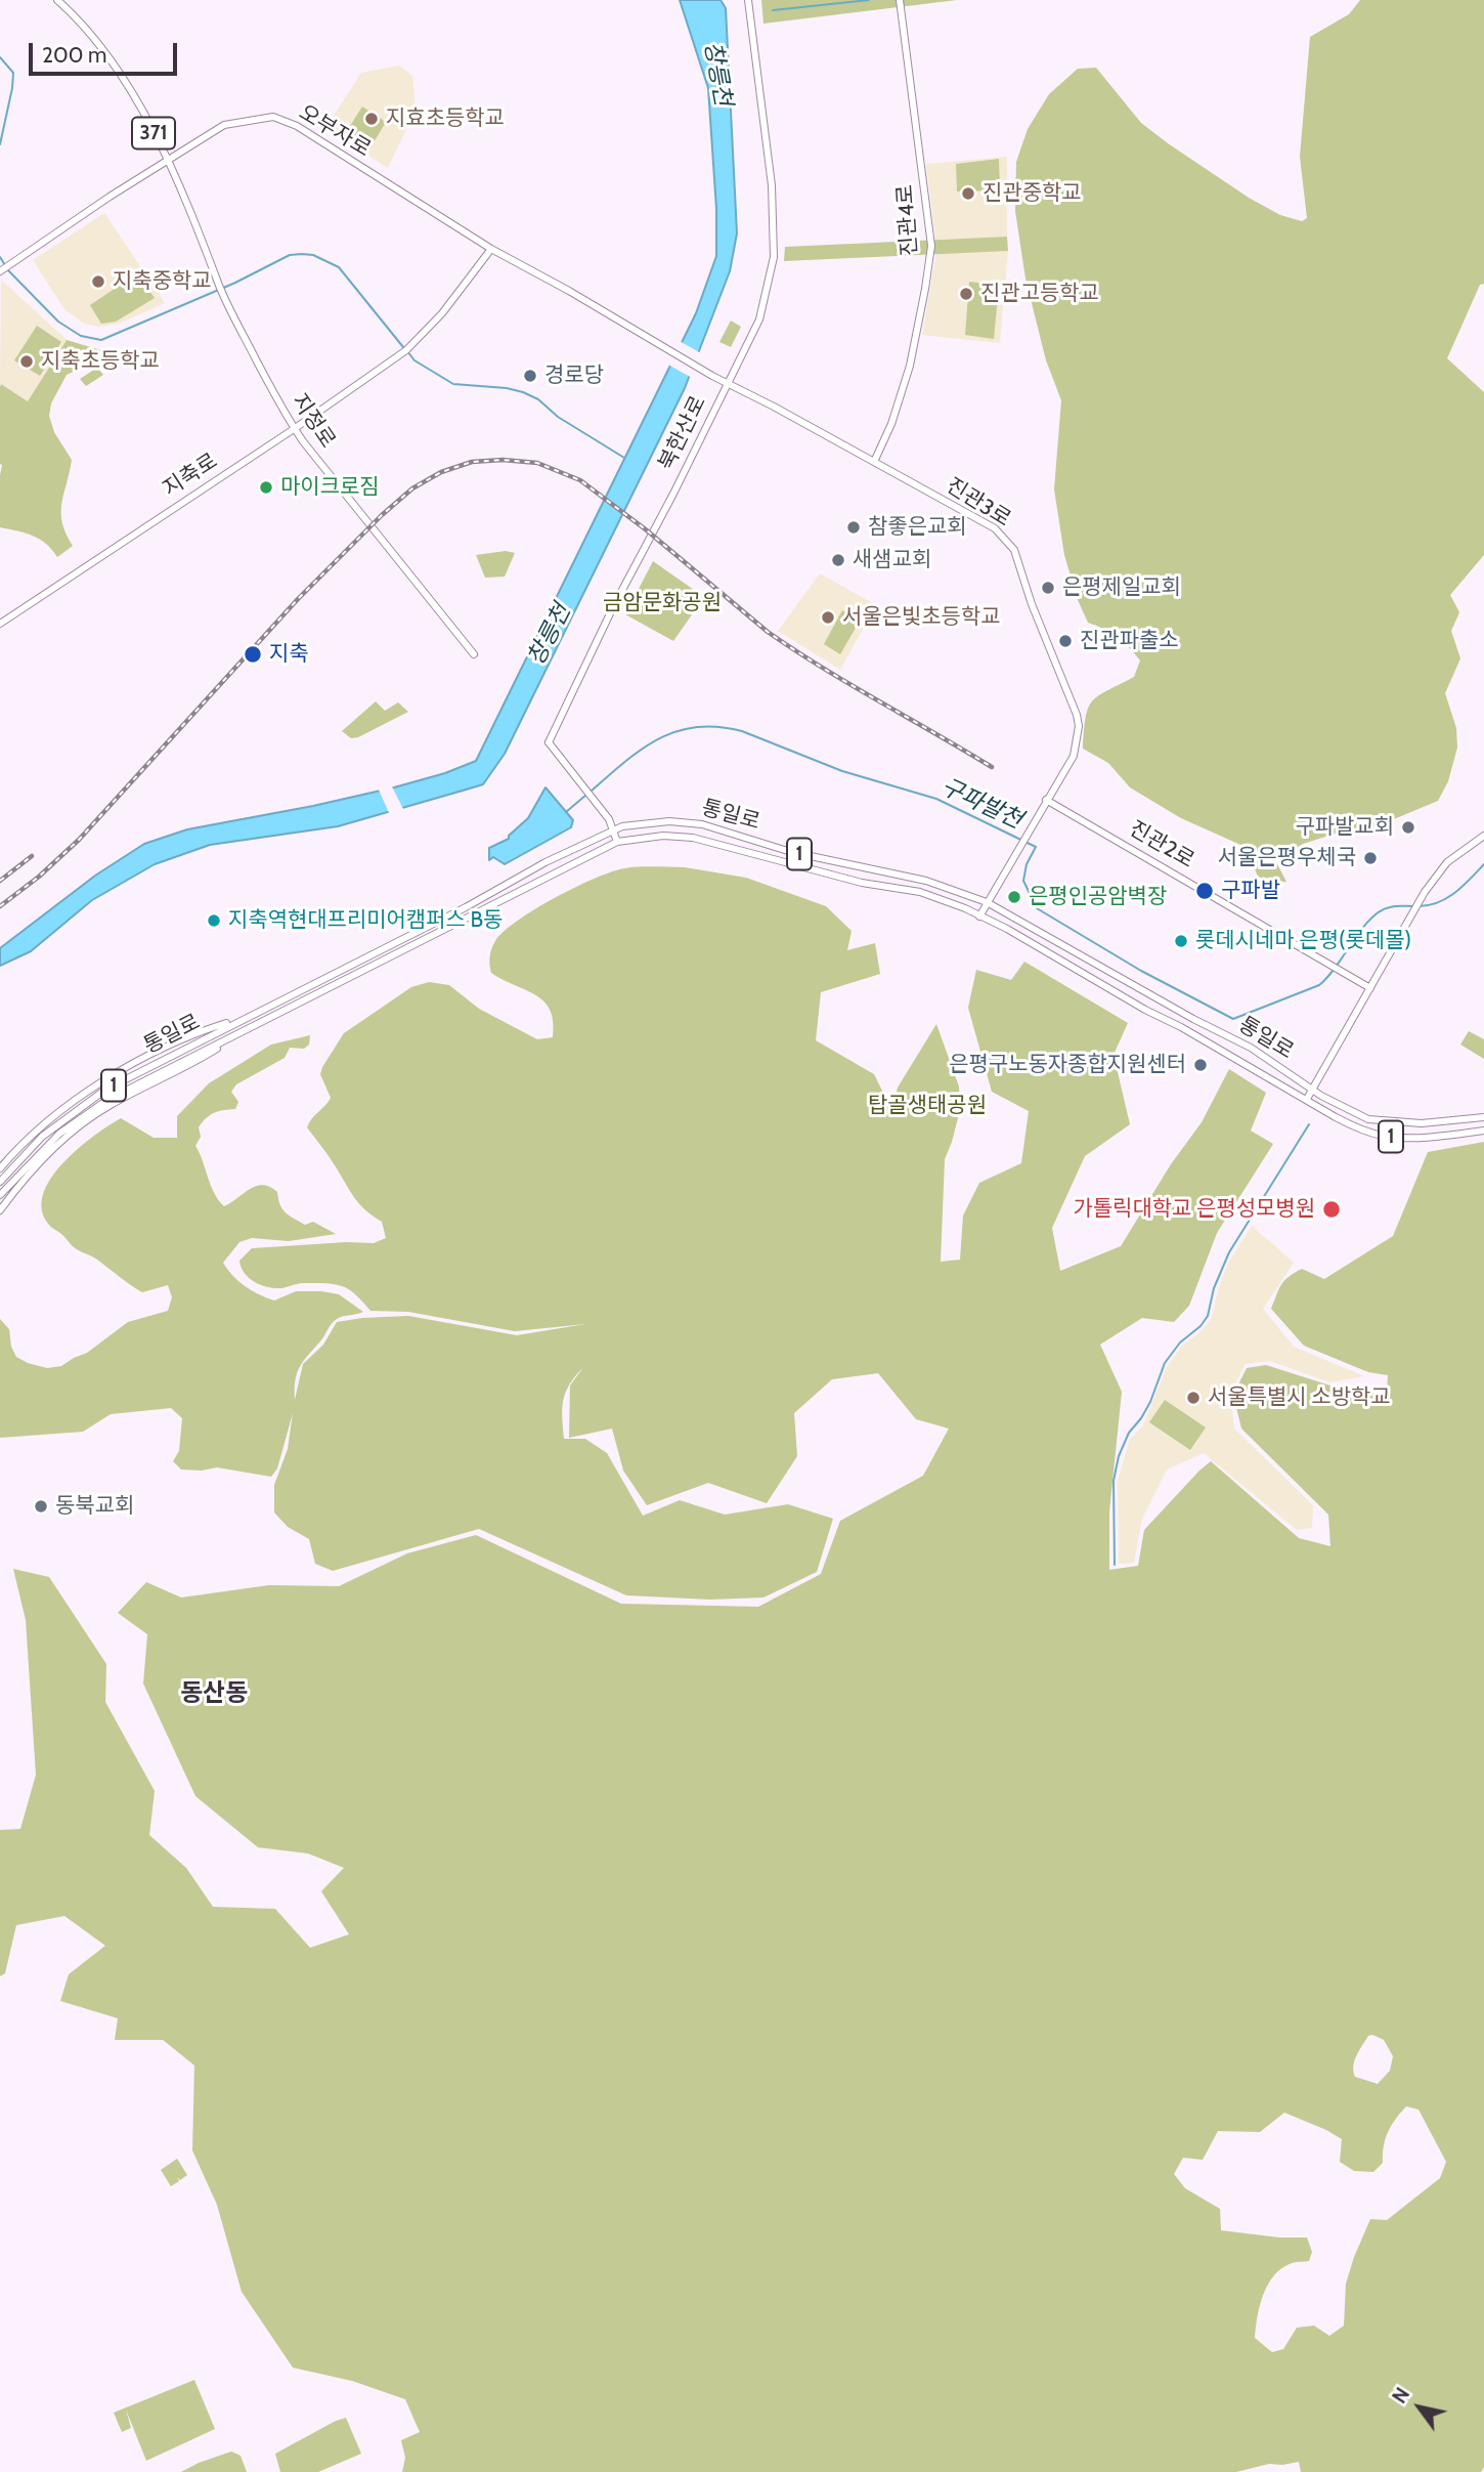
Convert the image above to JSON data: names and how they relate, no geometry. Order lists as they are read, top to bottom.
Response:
{
  "streets": {
    "main road": [
      "오부자로",
      "371",
      "진관4로",
      "지정로",
      "북한산로",
      "지축로",
      "진관3로",
      "통일로",
      "진관2로",
      "1"
    ]
  },
  "crossings": [
    ["오부자로", "371"],
    ["오부자로", "지정로"],
    ["오부자로", "북한산로"],
    ["오부자로", "지축로"],
    ["오부자로", "진관3로"],
    ["371", "지정로"],
    ["진관4로", "진관3로"],
    ["지정로", "지축로"],
    ["북한산로", "진관3로"],
    ["북한산로", "통일로"],
    ["진관3로", "통일로"],
    ["진관3로", "진관2로"]
  ],
  "districts": ["동산동"],
  "water": ["창릉천", "구파발천"],
  "parks": ["금암문화공원", "탑골생태공원"],
  "places": [
    "지효초등학교",
    "진관중학교",
    "지축중학교",
    "진관고등학교",
    "지축초등학교",
    "경로당",
    "마이크로짐",
    "참좋은교회",
    "새샘교회",
    "은평제일교회",
    "서울은빛초등학교",
    "진관파출소",
    "지축",
    "구파발교회",
    "서울은평우체국",
    "구파발",
    "은평인공암벽장",
    "지축역현대프리미어캠퍼스 B동",
    "롯데시네마 은평(롯데몰)",
    "은평구노동자종합지원센터",
    "가톨릭대학교 은평성모병원",
    "서울특별시 소방학교",
    "동북교회"
  ],
  "scale_bar": "200 m",
  "north": "top left"
}
